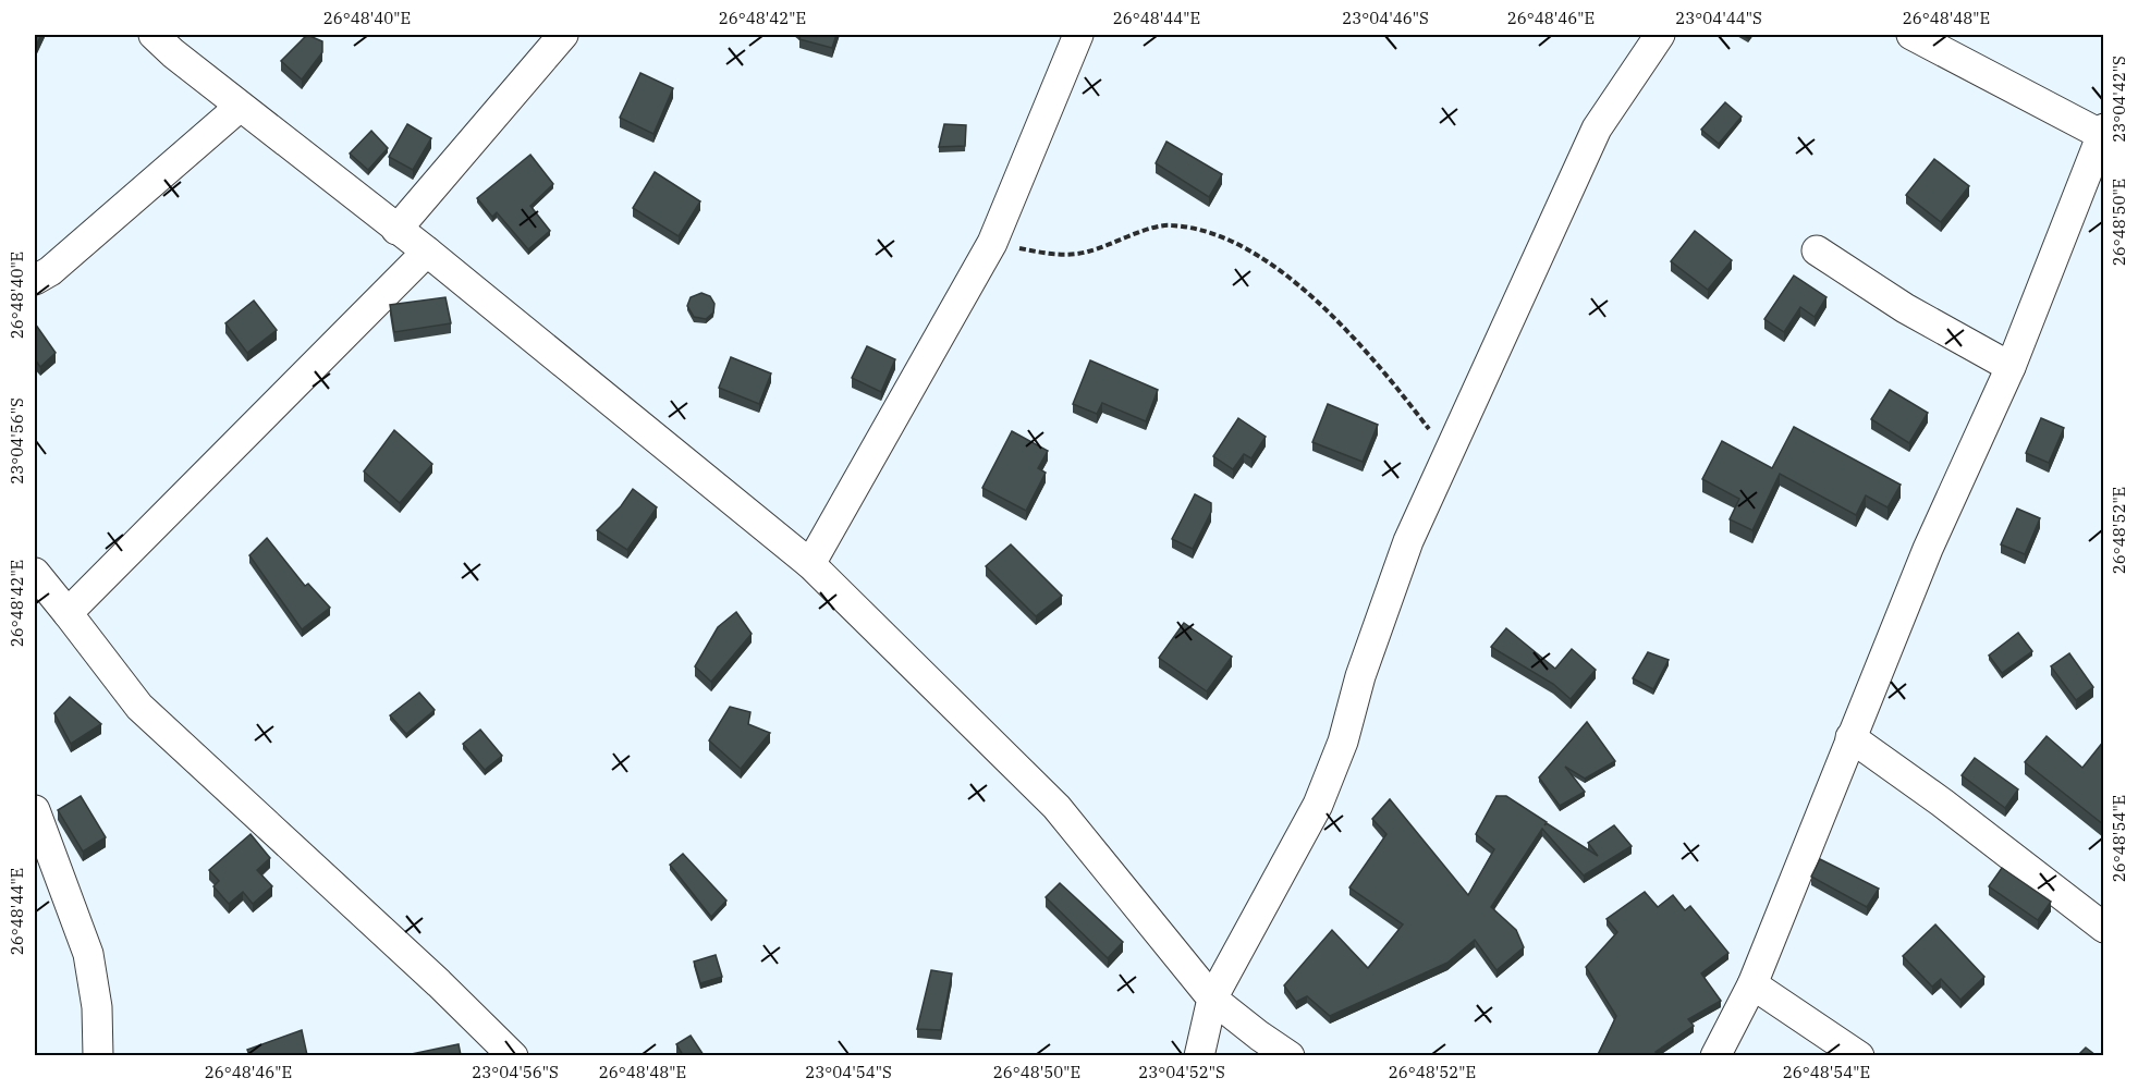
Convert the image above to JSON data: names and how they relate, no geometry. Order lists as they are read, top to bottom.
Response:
{
  "coordinates": [
    "26°48'40\"E",
    "26°48'42\"E",
    "26°48'44\"E",
    "23°04'46\"S",
    "26°48'46\"E",
    "23°04'44\"S",
    "26°48'48\"E",
    "23°04'42\"S",
    "26°48'50\"E",
    "23°04'56\"S",
    "26°48'52\"E",
    "26°48'54\"E",
    "23°04'54\"S",
    "23°04'52\"S"
  ]
}
